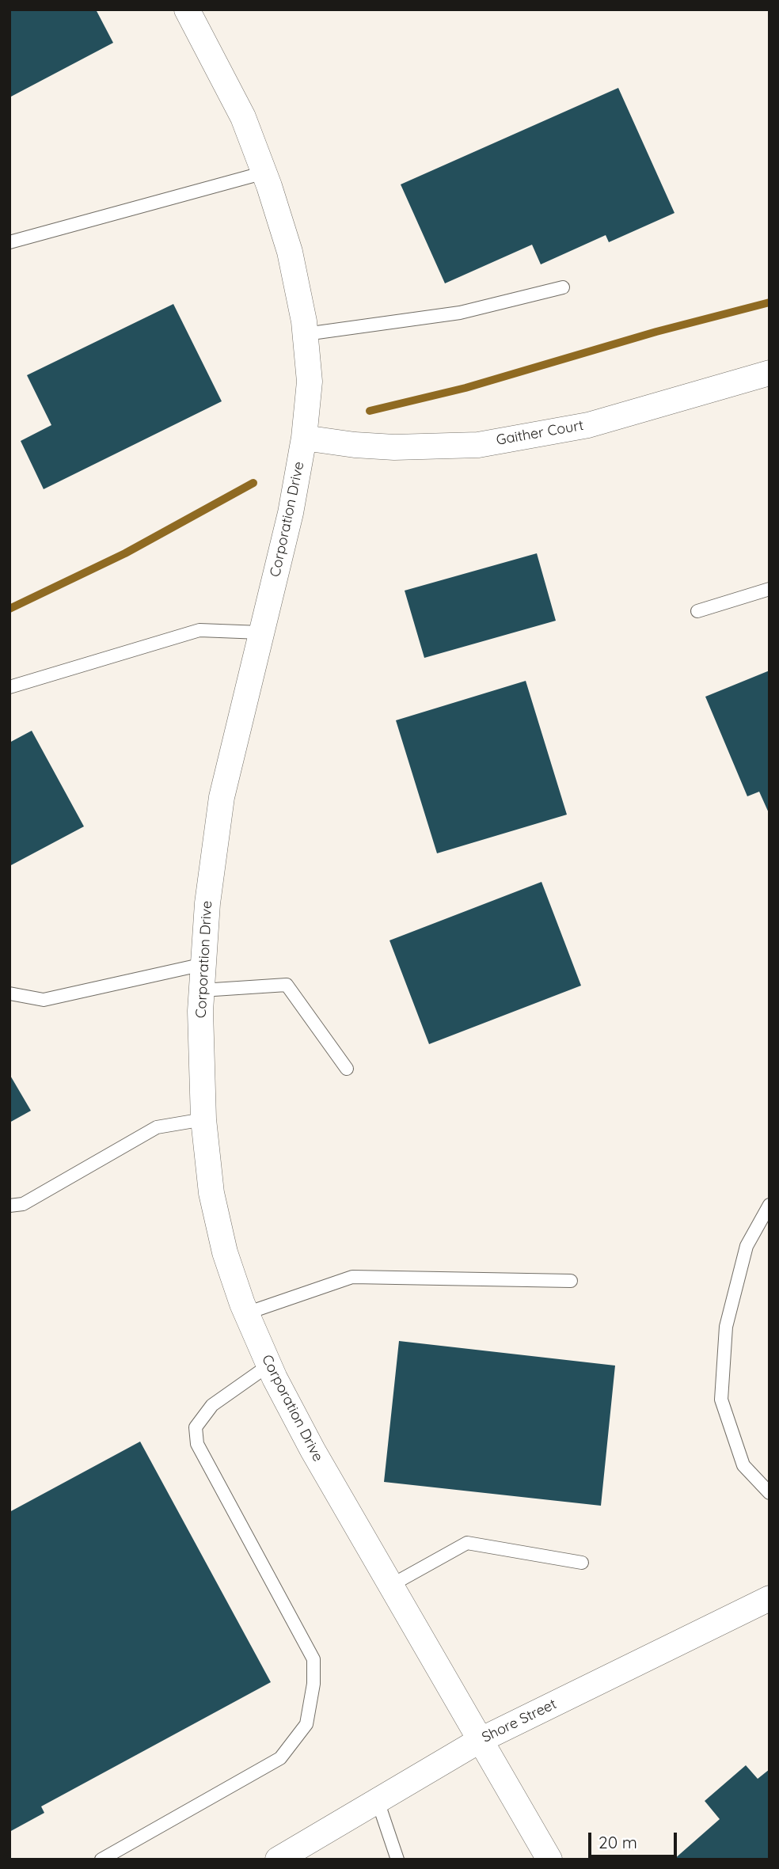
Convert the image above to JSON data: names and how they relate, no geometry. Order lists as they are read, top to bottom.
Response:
{
  "streets": {
    "street": ["Gaither Court", "Corporation Drive", "Shore Street"]
  },
  "crossings": [
    ["Gaither Court", "Corporation Drive"],
    ["Corporation Drive", "Shore Street"]
  ],
  "scale_bar": "20 m"
}
